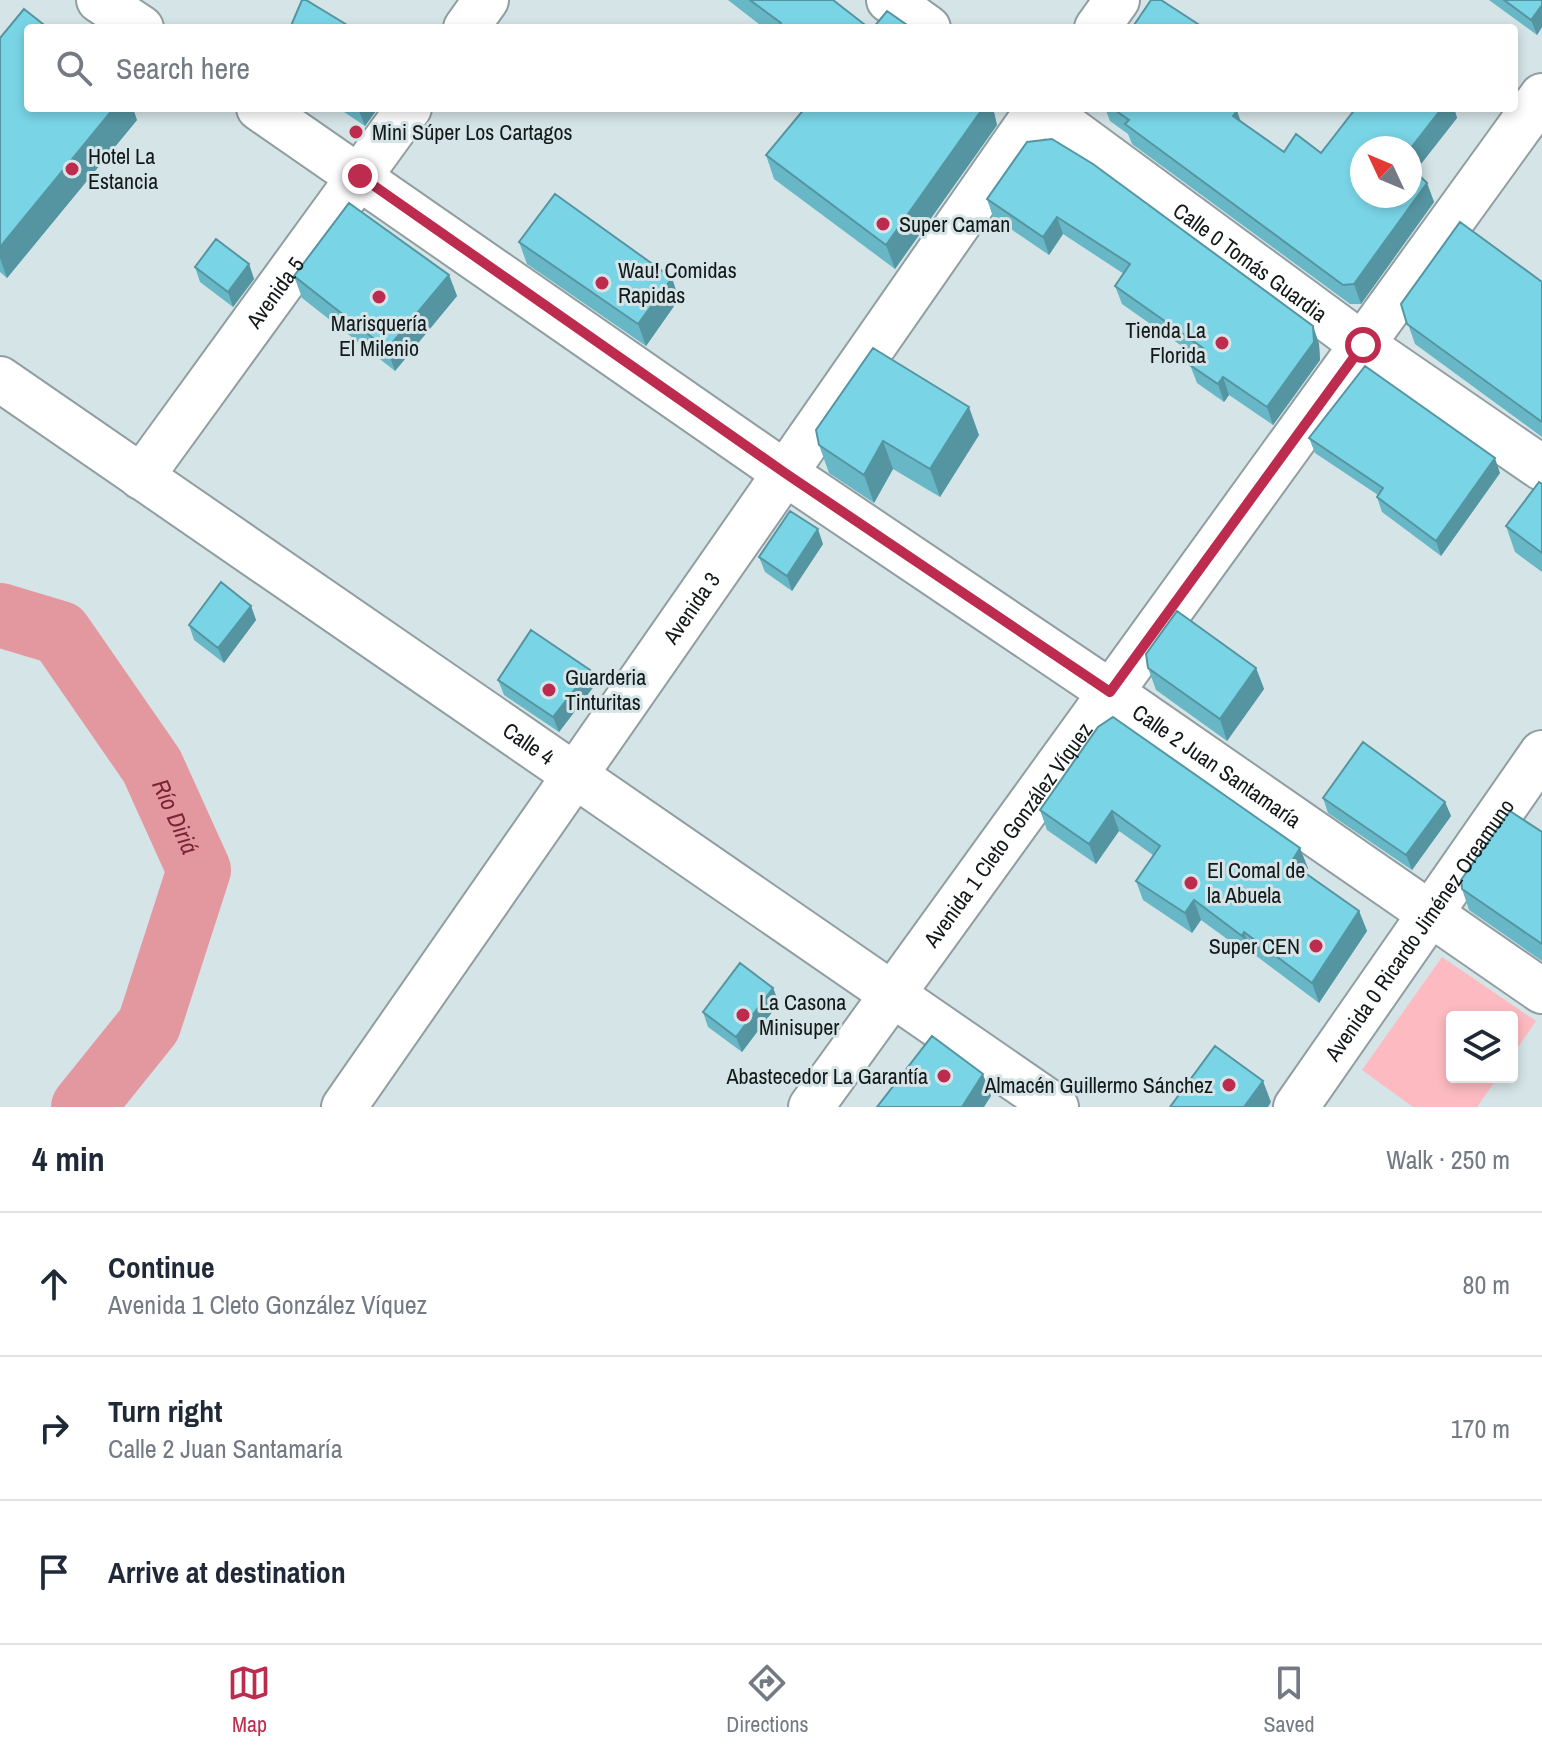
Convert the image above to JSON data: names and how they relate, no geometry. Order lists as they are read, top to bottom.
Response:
{
  "streets": {
    "street": [
      "Calle 0 Tomás Guardia",
      "Avenida 5",
      "Avenida 3",
      "Calle 4",
      "Calle 2 Juan Santamaría",
      "Avenida 1 Cleto González Víquez",
      "Avenida 0 Ricardo Jiménez Oreamuno"
    ]
  },
  "crossings": [
    ["Calle 0 Tomás Guardia", "Avenida 1 Cleto González Víquez"],
    ["Avenida 5", "Calle 4"],
    ["Avenida 5", "Calle 2 Juan Santamaría"],
    ["Avenida 3", "Calle 4"],
    ["Avenida 3", "Calle 2 Juan Santamaría"],
    ["Calle 4", "Avenida 1 Cleto González Víquez"],
    ["Calle 2 Juan Santamaría", "Avenida 1 Cleto González Víquez"],
    ["Calle 2 Juan Santamaría", "Avenida 0 Ricardo Jiménez Oreamuno"]
  ],
  "water": ["Río Diriá"],
  "places": [
    "Mini Súper Los Cartagos",
    "Hotel La Estancia",
    "Super Caman",
    "Wau! Comidas Rapidas",
    "Marisquería El Milenio",
    "Tienda La Florida",
    "Guarderia Tinturitas",
    "El Comal de la Abuela",
    "Super CEN",
    "La Casona Minisuper",
    "Abastecedor La Garantía",
    "Almacén Guillermo Sánchez"
  ],
  "north": "top left",
  "page": {
    "search": "Search here",
    "heading": ["4 min", "Walk · 250 m"],
    "list": [
      ["Continue", "Avenida 1 Cleto González Víquez", "80 m"],
      ["Turn right", "Calle 2 Juan Santamaría", "170 m"],
      "Arrive at destination"
    ],
    "nav": ["Map", "Directions", "Saved"]
  }
}
